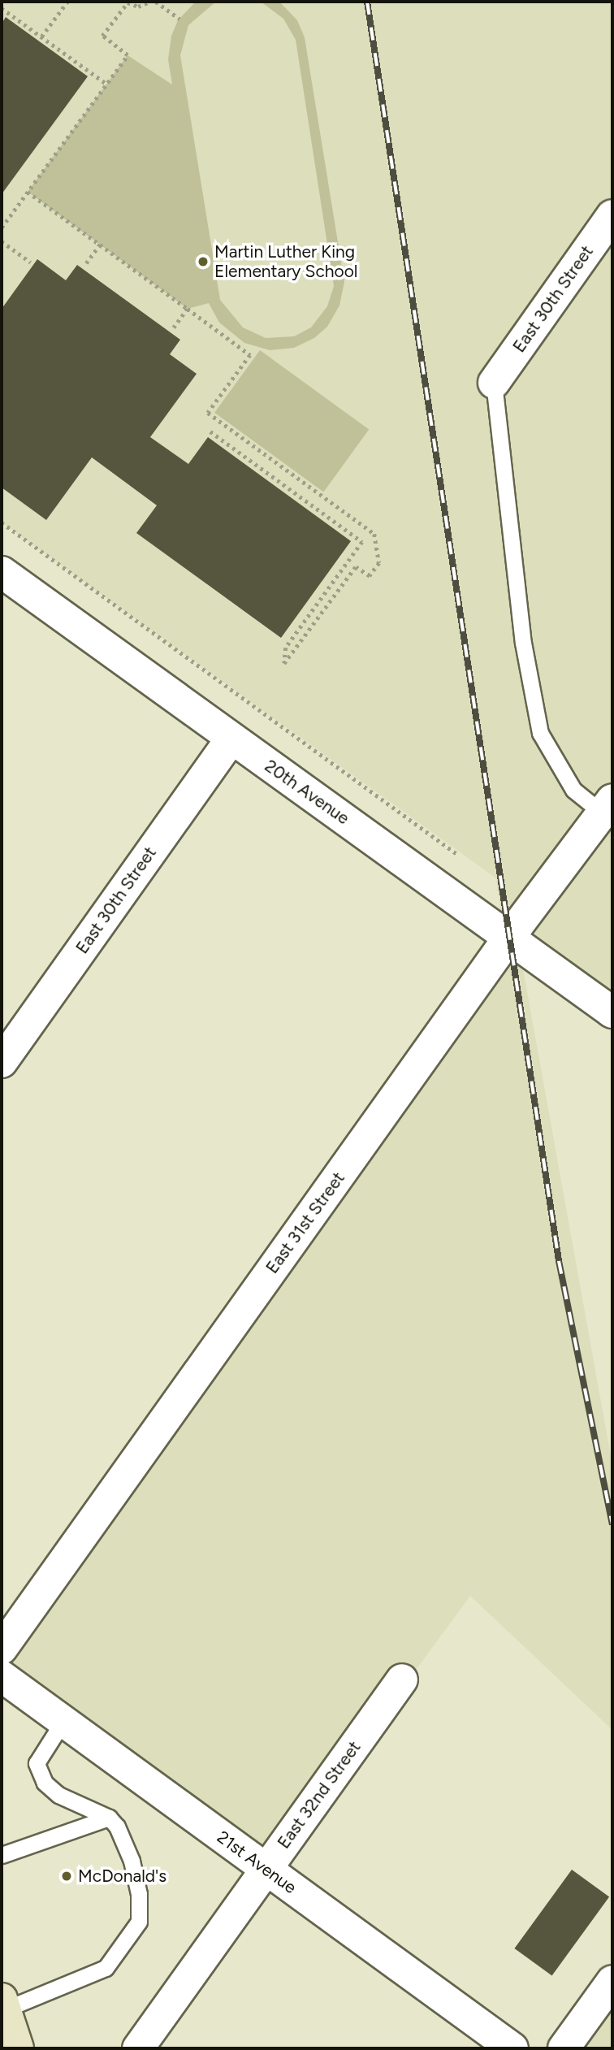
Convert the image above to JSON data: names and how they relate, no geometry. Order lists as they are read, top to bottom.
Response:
{
  "streets": {
    "street": [
      "East 30th Street",
      "20th Avenue",
      "East 31st Street",
      "East 32nd Street",
      "21st Avenue"
    ]
  },
  "crossings": [
    ["East 30th Street", "20th Avenue"],
    ["20th Avenue", "East 31st Street"],
    ["East 32nd Street", "21st Avenue"]
  ],
  "places": ["Martin Luther King Elementary School", "McDonald's"]
}
